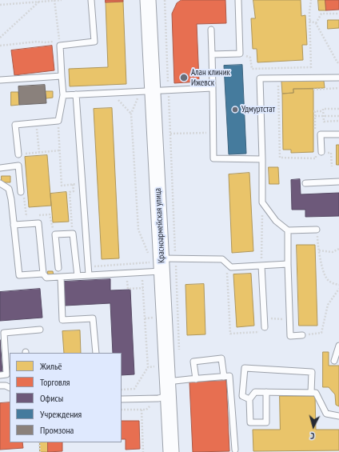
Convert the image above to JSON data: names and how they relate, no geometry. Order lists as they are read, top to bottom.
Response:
{
  "streets": {
    "street": ["Красноармейская улица"]
  },
  "places": ["Алан клиник Ижевск", "Удмуртстат"],
  "legend": [
    "Жильё",
    "Торговля",
    "Офисы",
    "Учреждения",
    "Промзона"
  ],
  "north": "bottom"
}
